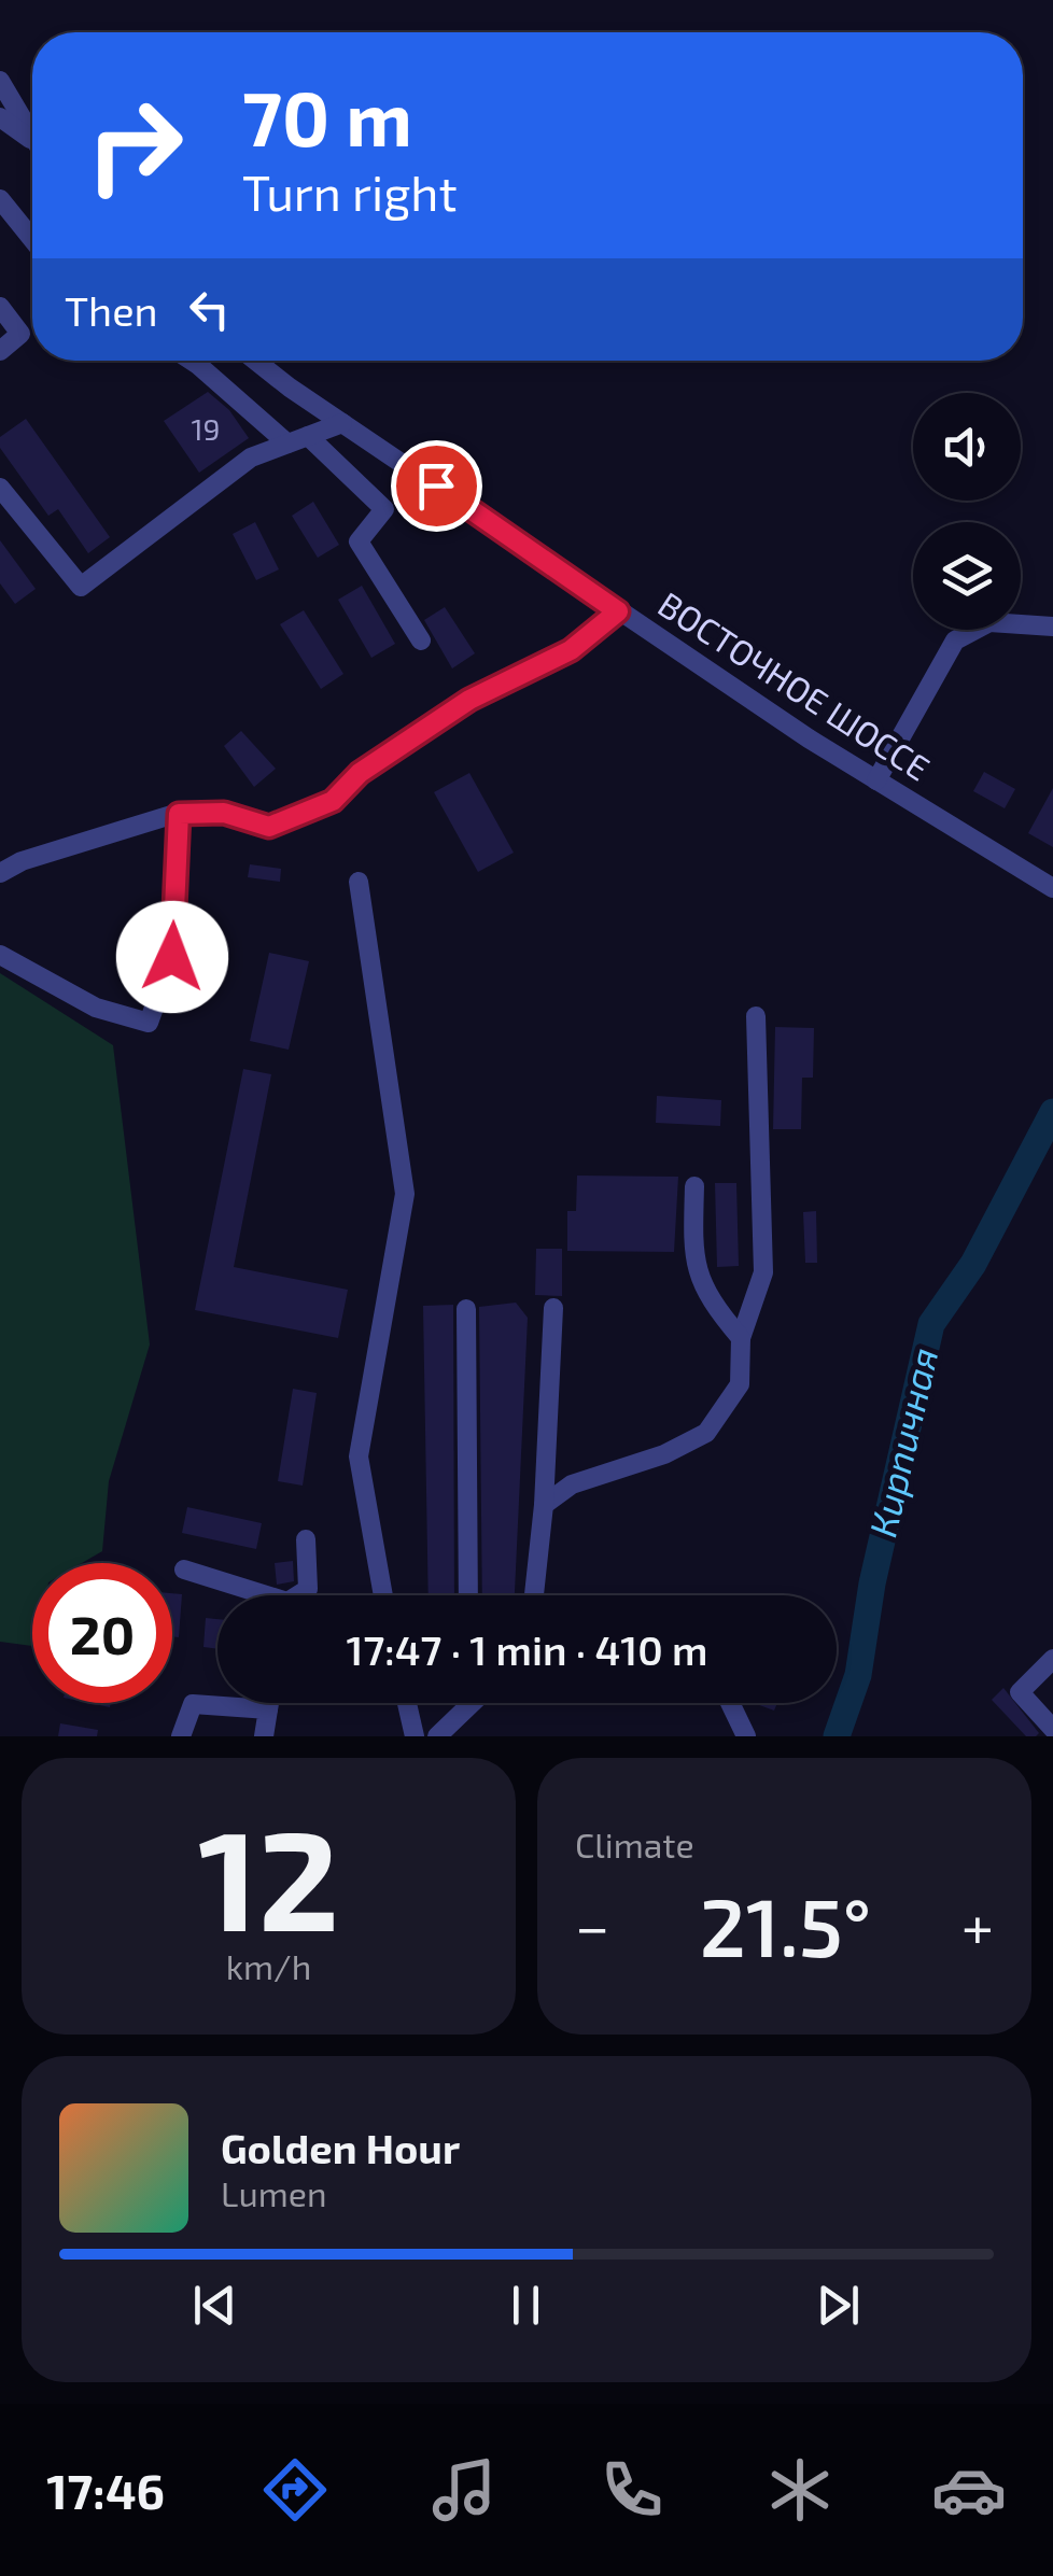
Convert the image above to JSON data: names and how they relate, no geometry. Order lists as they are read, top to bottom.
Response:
{
  "streets": {
    "street": ["ВОСТОЧНОЕ ШОССЕ"]
  },
  "water": ["Кирпичная"],
  "house_numbers": ["19"],
  "page": {
    "turn": ["70 m", "Turn right"],
    "then": "Then",
    "limit": "20",
    "trip": "17:47 · 1 min · 410 m",
    "tile": [
      ["12", "km/h"],
      "Climate"
    ],
    "heat": ["−", "21.5°", "+"],
    "song": ["Golden Hour", "Lumen"],
    "tabs": "17:46"
  }
}
